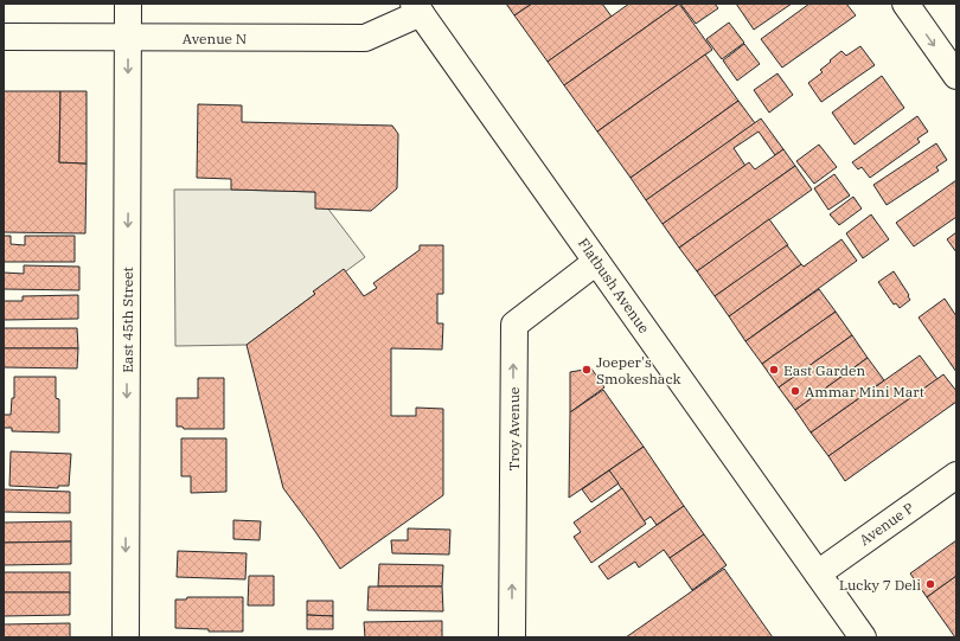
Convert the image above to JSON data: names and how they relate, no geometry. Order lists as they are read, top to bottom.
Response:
{
  "streets": {
    "street": [
      "Avenue N",
      "Flatbush Avenue",
      "East 45th Street",
      "Troy Avenue",
      "Avenue P"
    ]
  },
  "crossings": [
    ["Avenue N", "Flatbush Avenue"],
    ["Avenue N", "East 45th Street"],
    ["Flatbush Avenue", "Troy Avenue"],
    ["Flatbush Avenue", "Avenue P"]
  ],
  "one_way": ["East 45th Street", "Troy Avenue"],
  "places": [
    "Joeper's Smokeshack",
    "East Garden",
    "Ammar Mini Mart",
    "Lucky 7 Deli"
  ]
}
